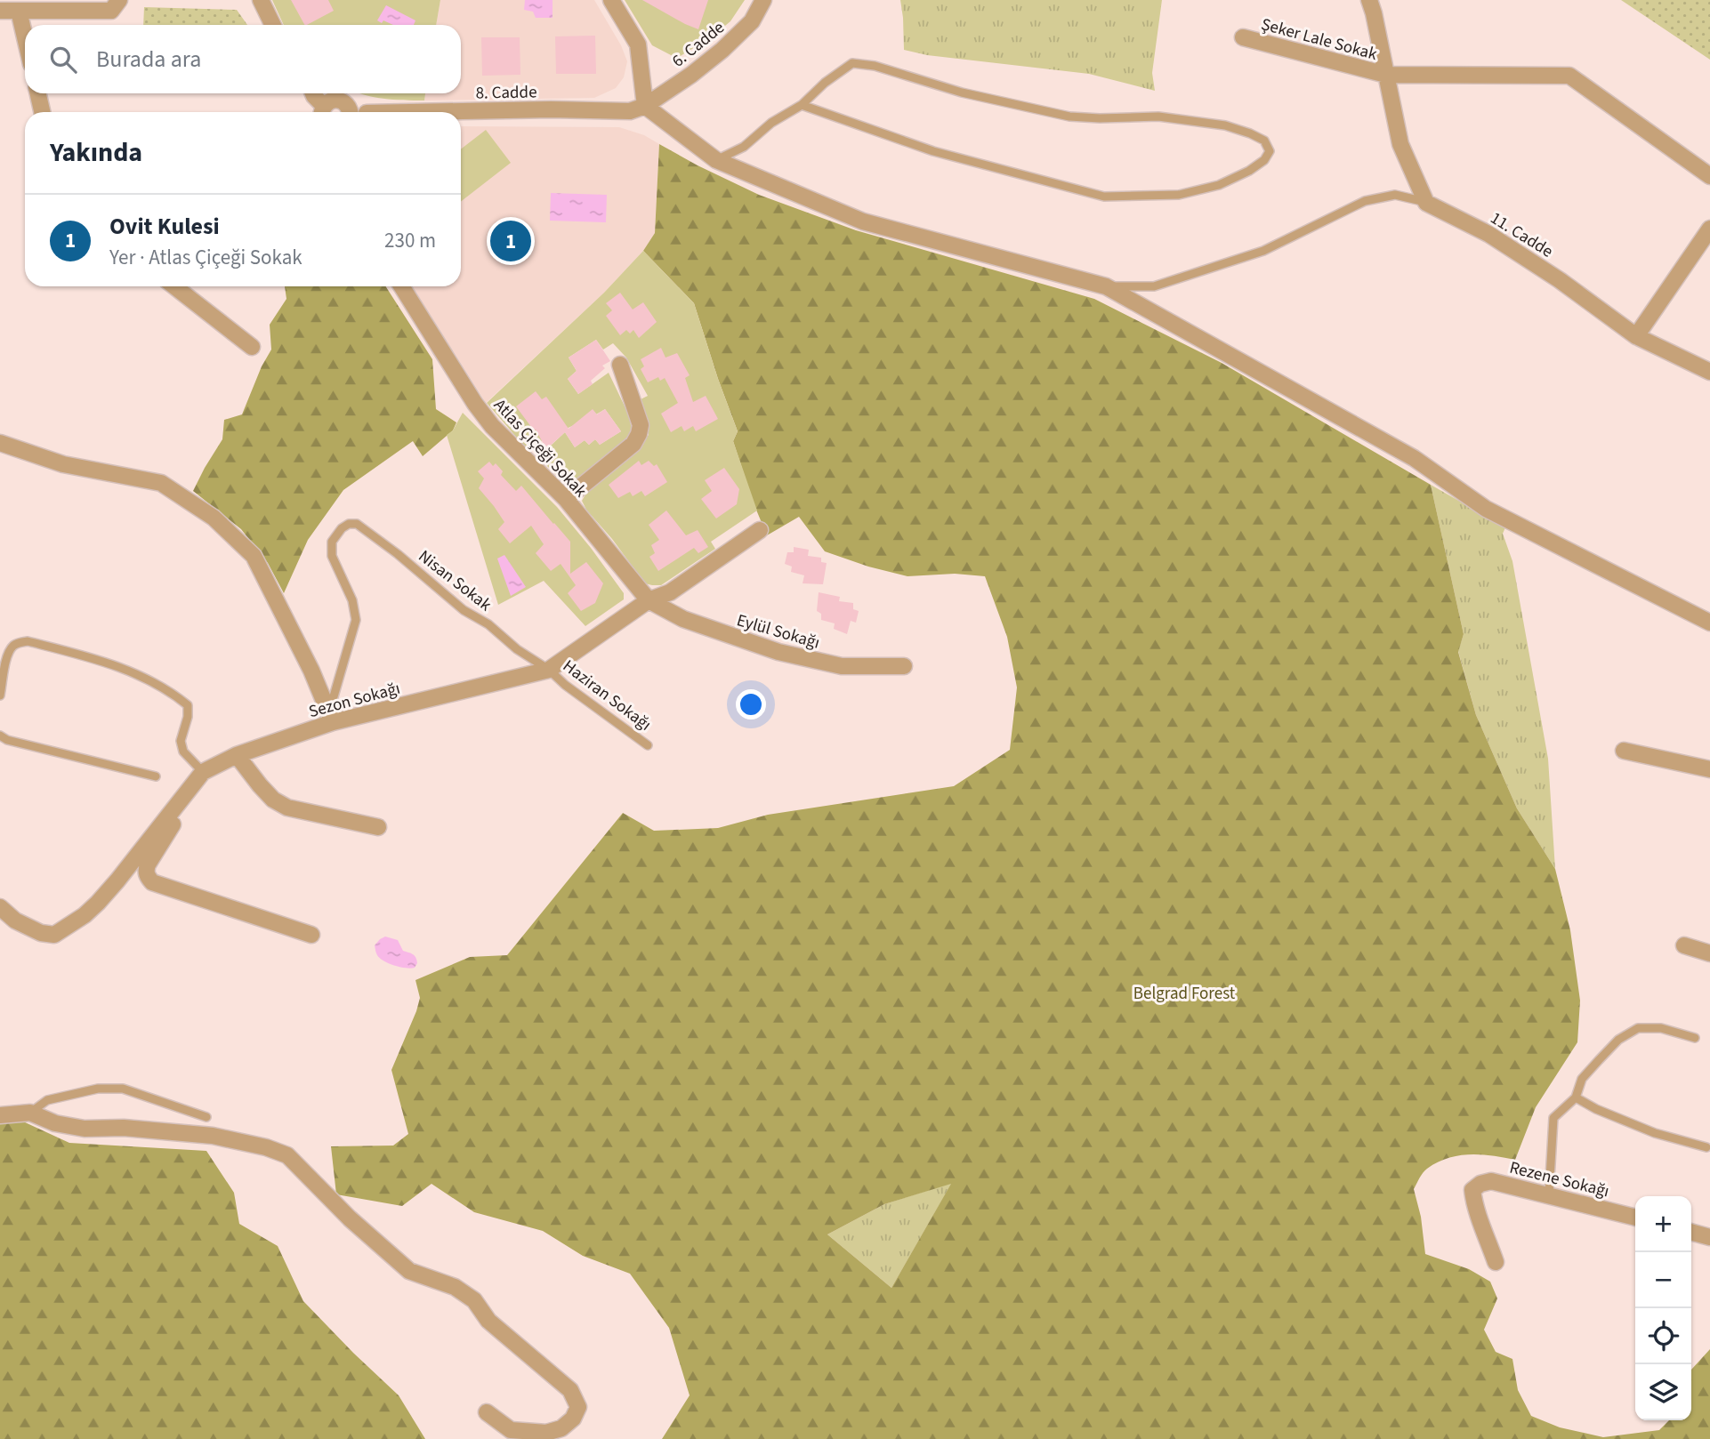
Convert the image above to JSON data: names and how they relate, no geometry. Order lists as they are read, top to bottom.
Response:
{
  "streets": {
    "street": [
      "Şeker Lale Sokak",
      "6. Cadde",
      "8. Cadde",
      "11. Cadde",
      "Atlas Çiçeği Sokak",
      "Eylül Sokağı",
      "Sezon Sokağı",
      "Rezene Sokağı"
    ],
    "lane": ["Nisan Sokak", "Haziran Sokağı"]
  },
  "crossings": [
    ["6. Cadde", "8. Cadde"],
    ["Atlas Çiçeği Sokak", "Eylül Sokağı"],
    ["Atlas Çiçeği Sokak", "Sezon Sokağı"],
    ["Nisan Sokak", "Haziran Sokağı"],
    ["Nisan Sokak", "Sezon Sokağı"],
    ["Eylül Sokağı", "Sezon Sokağı"],
    ["Haziran Sokağı", "Sezon Sokağı"]
  ],
  "parks": ["Belgrad Forest"],
  "page": {
    "search": "Burada ara",
    "heading": "Yakında",
    "list": [
      {
        "mark": "1",
        "name": "Ovit Kulesi",
        "note": "Yer · Atlas Çiçeği Sokak",
        "value": "230 m"
      }
    ],
    "pins": "1",
    "map_buttons": ["+", "−"]
  }
}
